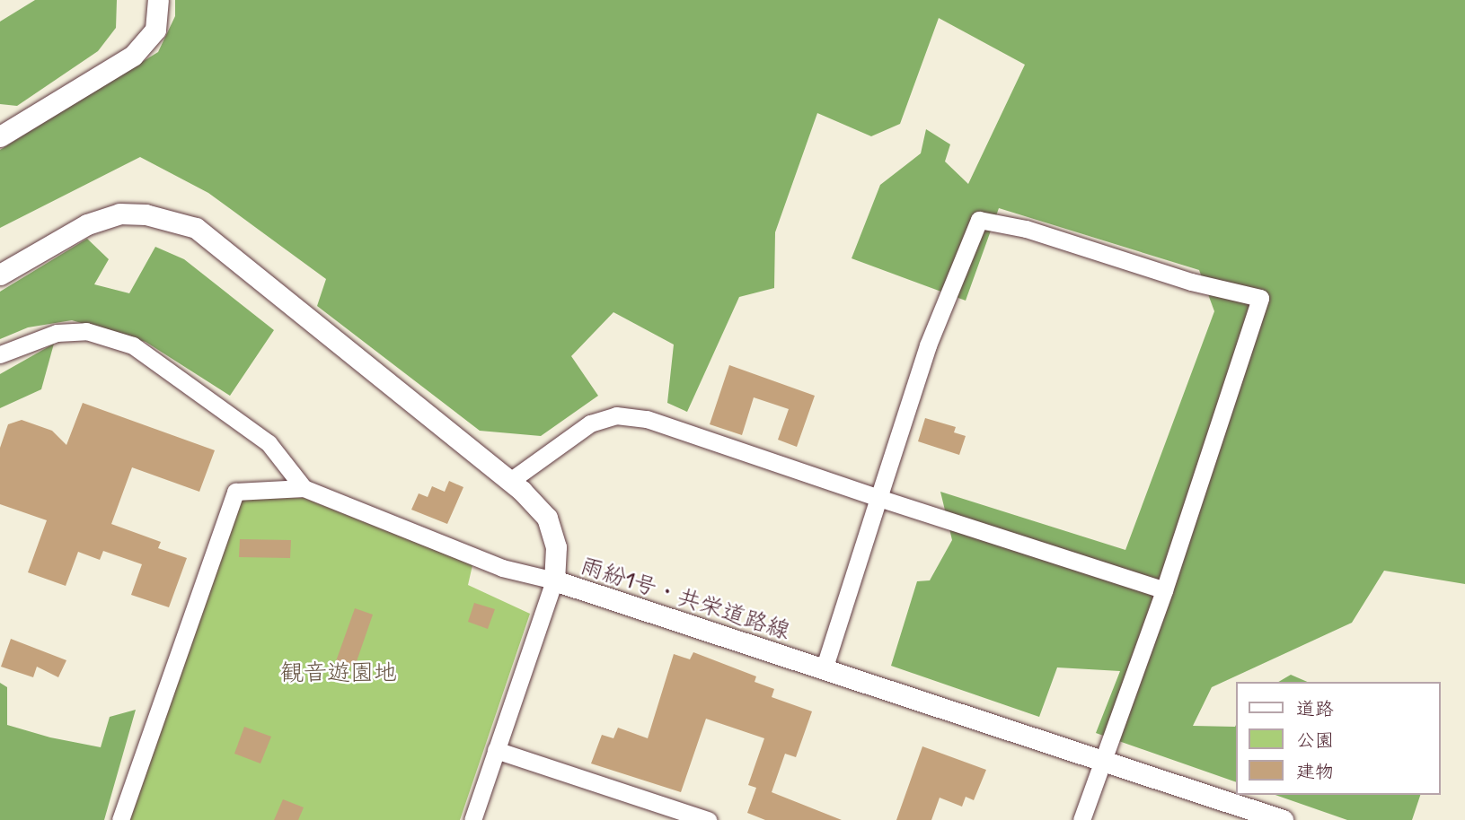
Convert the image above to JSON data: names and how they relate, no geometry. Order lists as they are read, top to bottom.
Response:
{
  "streets": {
    "street": ["雨紛1号・共栄道路線"]
  },
  "parks": ["観音遊園地"],
  "legend": ["道路", "公園", "建物"]
}
